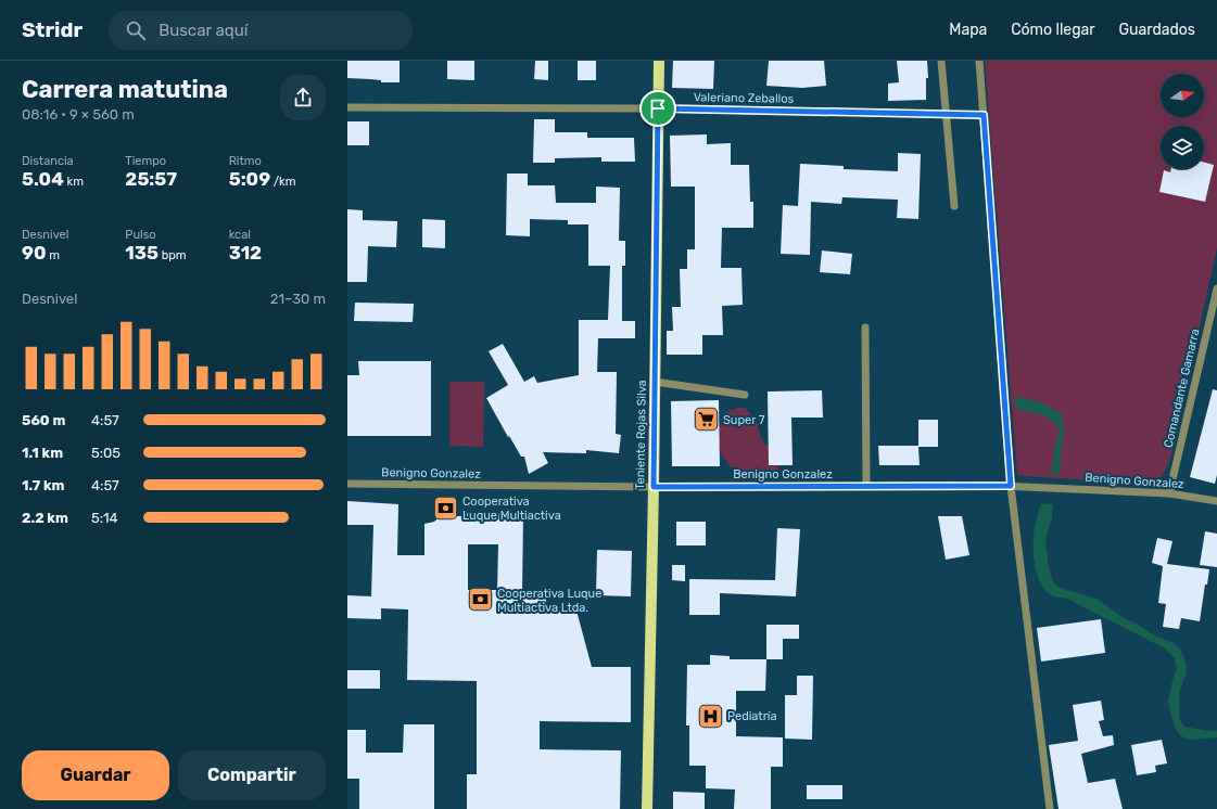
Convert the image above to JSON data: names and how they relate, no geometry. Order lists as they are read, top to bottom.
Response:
{
  "streets": {
    "main road": ["Teniente Rojas Silva"],
    "street": ["Valeriano Zeballos", "Comandante Gamarra", "Benigno Gonzalez"]
  },
  "crossings": [
    ["Valeriano Zeballos", "Teniente Rojas Silva"],
    ["Comandante Gamarra", "Benigno Gonzalez"],
    ["Teniente Rojas Silva", "Benigno Gonzalez"]
  ],
  "places": {
    "supermarket": ["Super 7"],
    "bank": ["Cooperativa Luque Multiactiva", "Cooperativa Luque Multiactiva Ltda."],
    "hospital": ["Pediatría"]
  },
  "north": "right",
  "page": {
    "header": "Stridr",
    "search": "Buscar aquí",
    "nav": ["Mapa", "Cómo llegar", "Guardados"],
    "heading": ["Carrera matutina", "08:16 · 9 × 560 m"],
    "stats": [
      ["Distancia", "5.04 km"],
      ["Tiempo", "25:57"],
      ["Ritmo", "5:09 /km"],
      ["Desnivel", "90 m"],
      ["Pulso", "135 bpm"],
      ["kcal", "312"]
    ],
    "chart": ["Desnivel", "21–30 m"],
    "list": [
      {
        "name": "560 m",
        "note": "4:57"
      },
      {
        "name": "1.1 km",
        "note": "5:05"
      },
      {
        "name": "1.7 km",
        "note": "4:57"
      },
      {
        "name": "2.2 km",
        "note": "5:14"
      }
    ],
    "buttons": ["Guardar", "Compartir"]
  }
}
